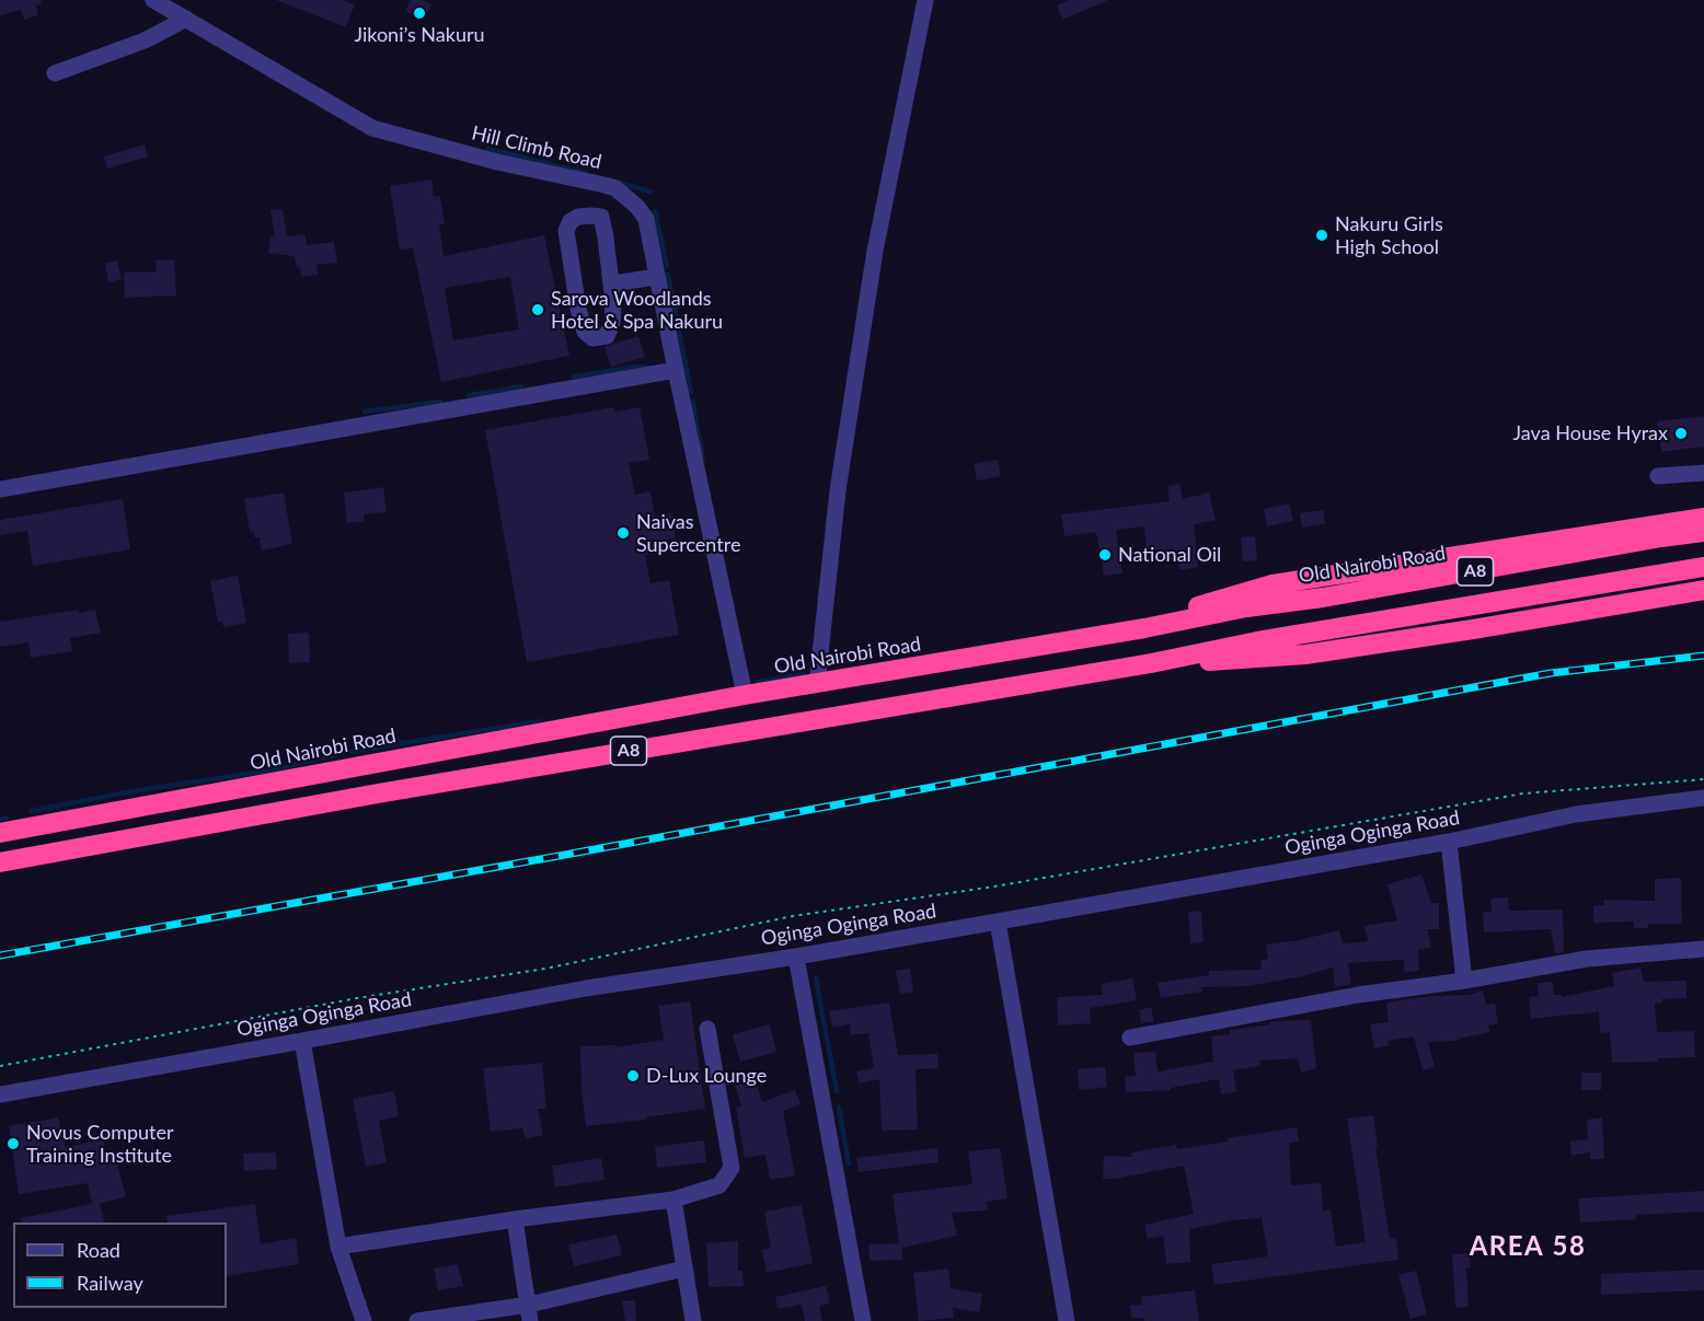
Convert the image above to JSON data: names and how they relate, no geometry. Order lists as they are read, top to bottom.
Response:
{
  "streets": {
    "highway": ["Old Nairobi Road", "A8"],
    "street": ["Hill Climb Road", "Oginga Oginga Road"]
  },
  "crossings": [
    ["Hill Climb Road", "Old Nairobi Road"]
  ],
  "districts": ["AREA 58"],
  "places": [
    "Jikoni’s Nakuru",
    "Nakuru Girls High School",
    "Sarova Woodlands Hotel & Spa Nakuru",
    "Java House Hyrax",
    "Naivas Supercentre",
    "National Oil",
    "D-Lux Lounge",
    "Novus Computer Training Institute"
  ],
  "legend": ["Road", "Railway"]
}
